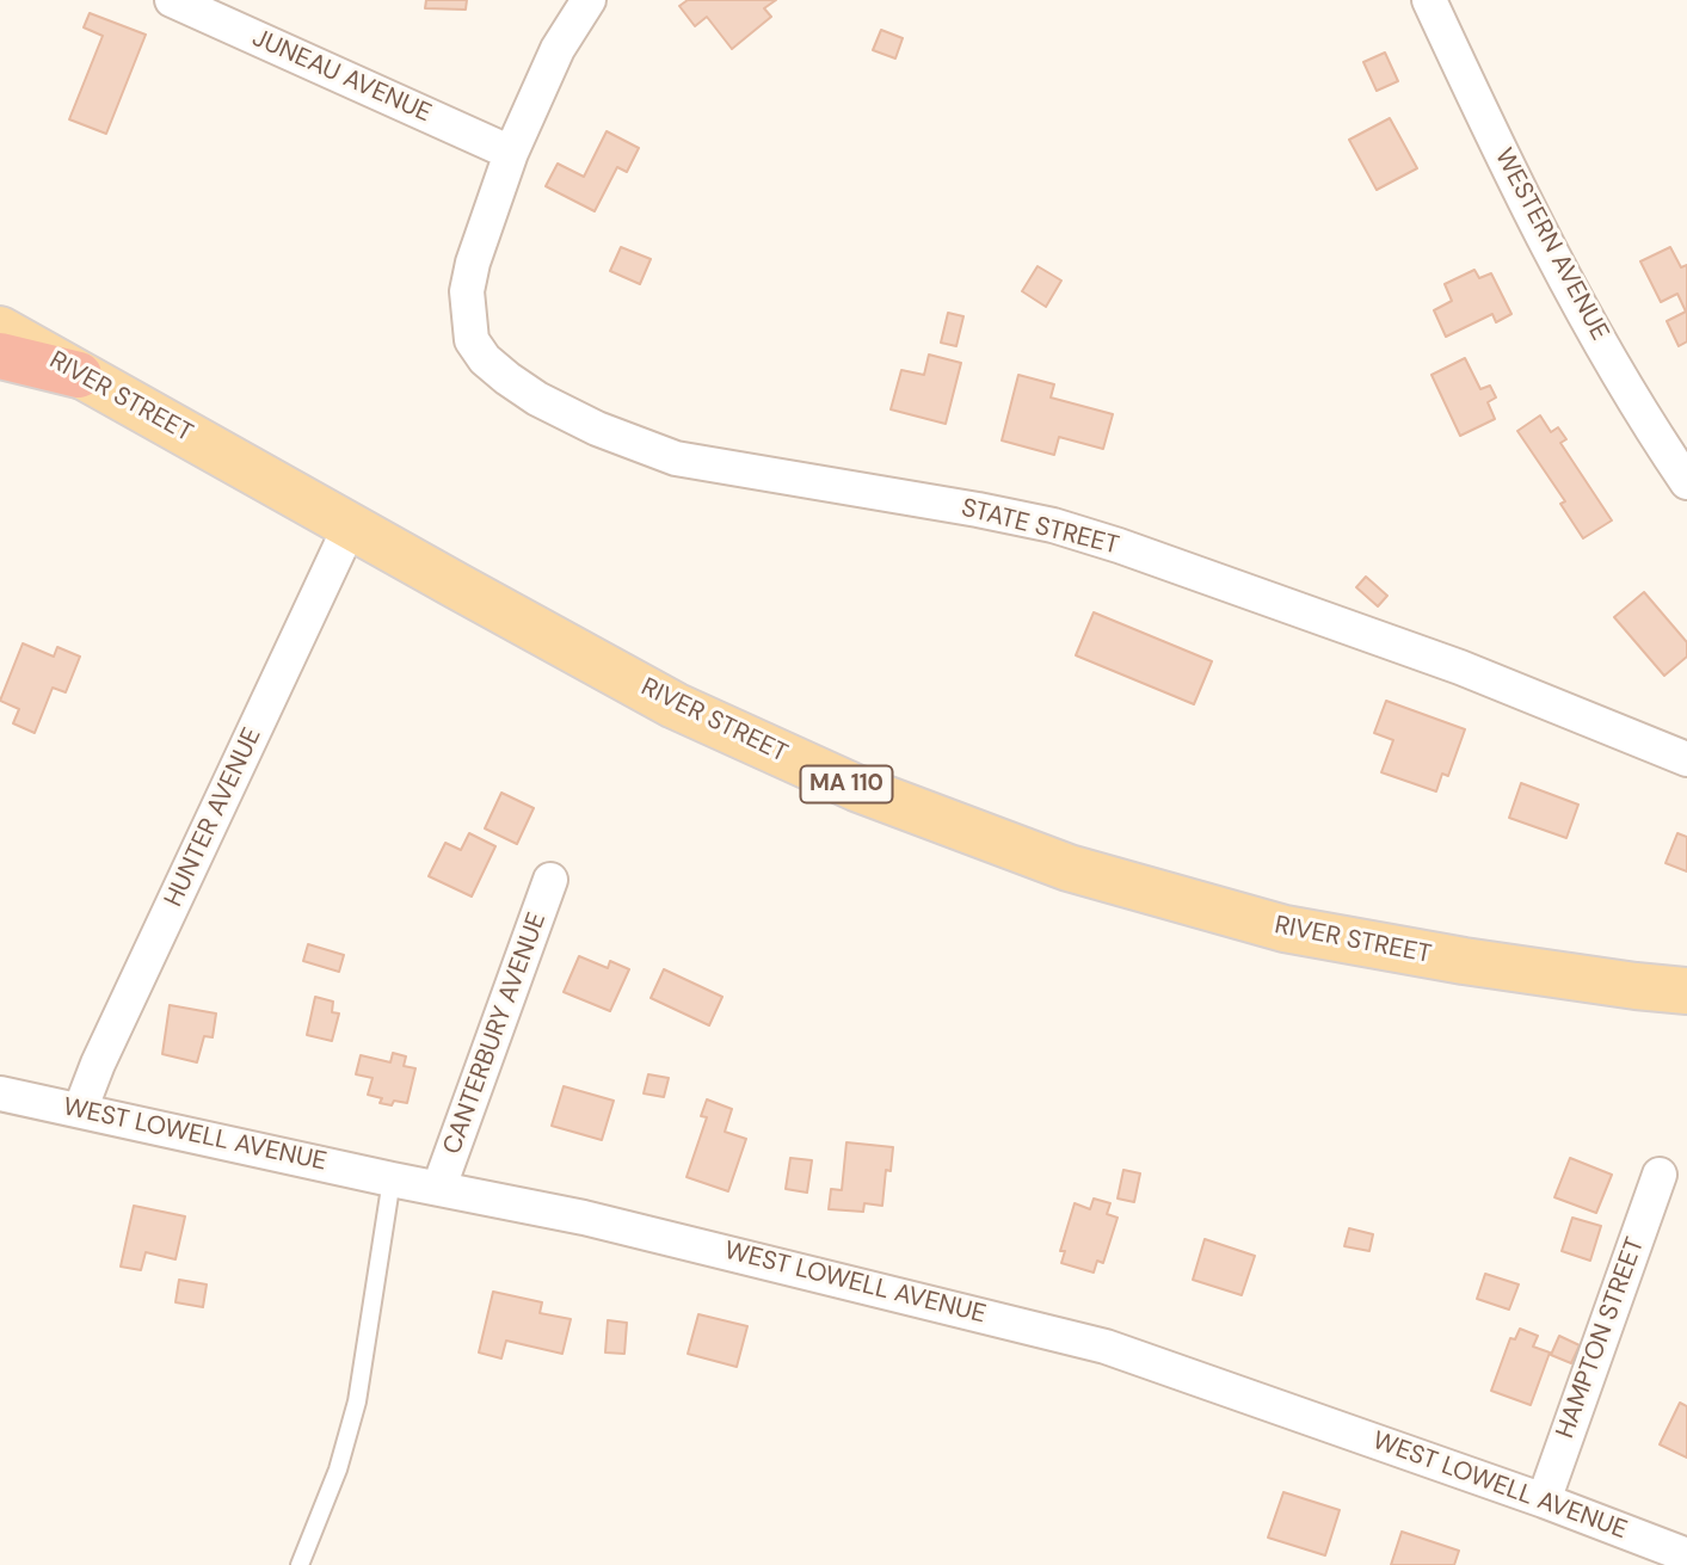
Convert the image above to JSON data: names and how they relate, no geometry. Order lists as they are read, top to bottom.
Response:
{
  "streets": {
    "main road": ["RIVER STREET", "MA 110"],
    "street": [
      "JUNEAU AVENUE",
      "WESTERN AVENUE",
      "STATE STREET",
      "HUNTER AVENUE",
      "CANTERBURY AVENUE",
      "WEST LOWELL AVENUE",
      "HAMPTON STREET"
    ]
  },
  "crossings": [
    ["JUNEAU AVENUE", "STATE STREET"],
    ["RIVER STREET", "HUNTER AVENUE"],
    ["HUNTER AVENUE", "WEST LOWELL AVENUE"],
    ["CANTERBURY AVENUE", "WEST LOWELL AVENUE"],
    ["WEST LOWELL AVENUE", "HAMPTON STREET"]
  ]
}
